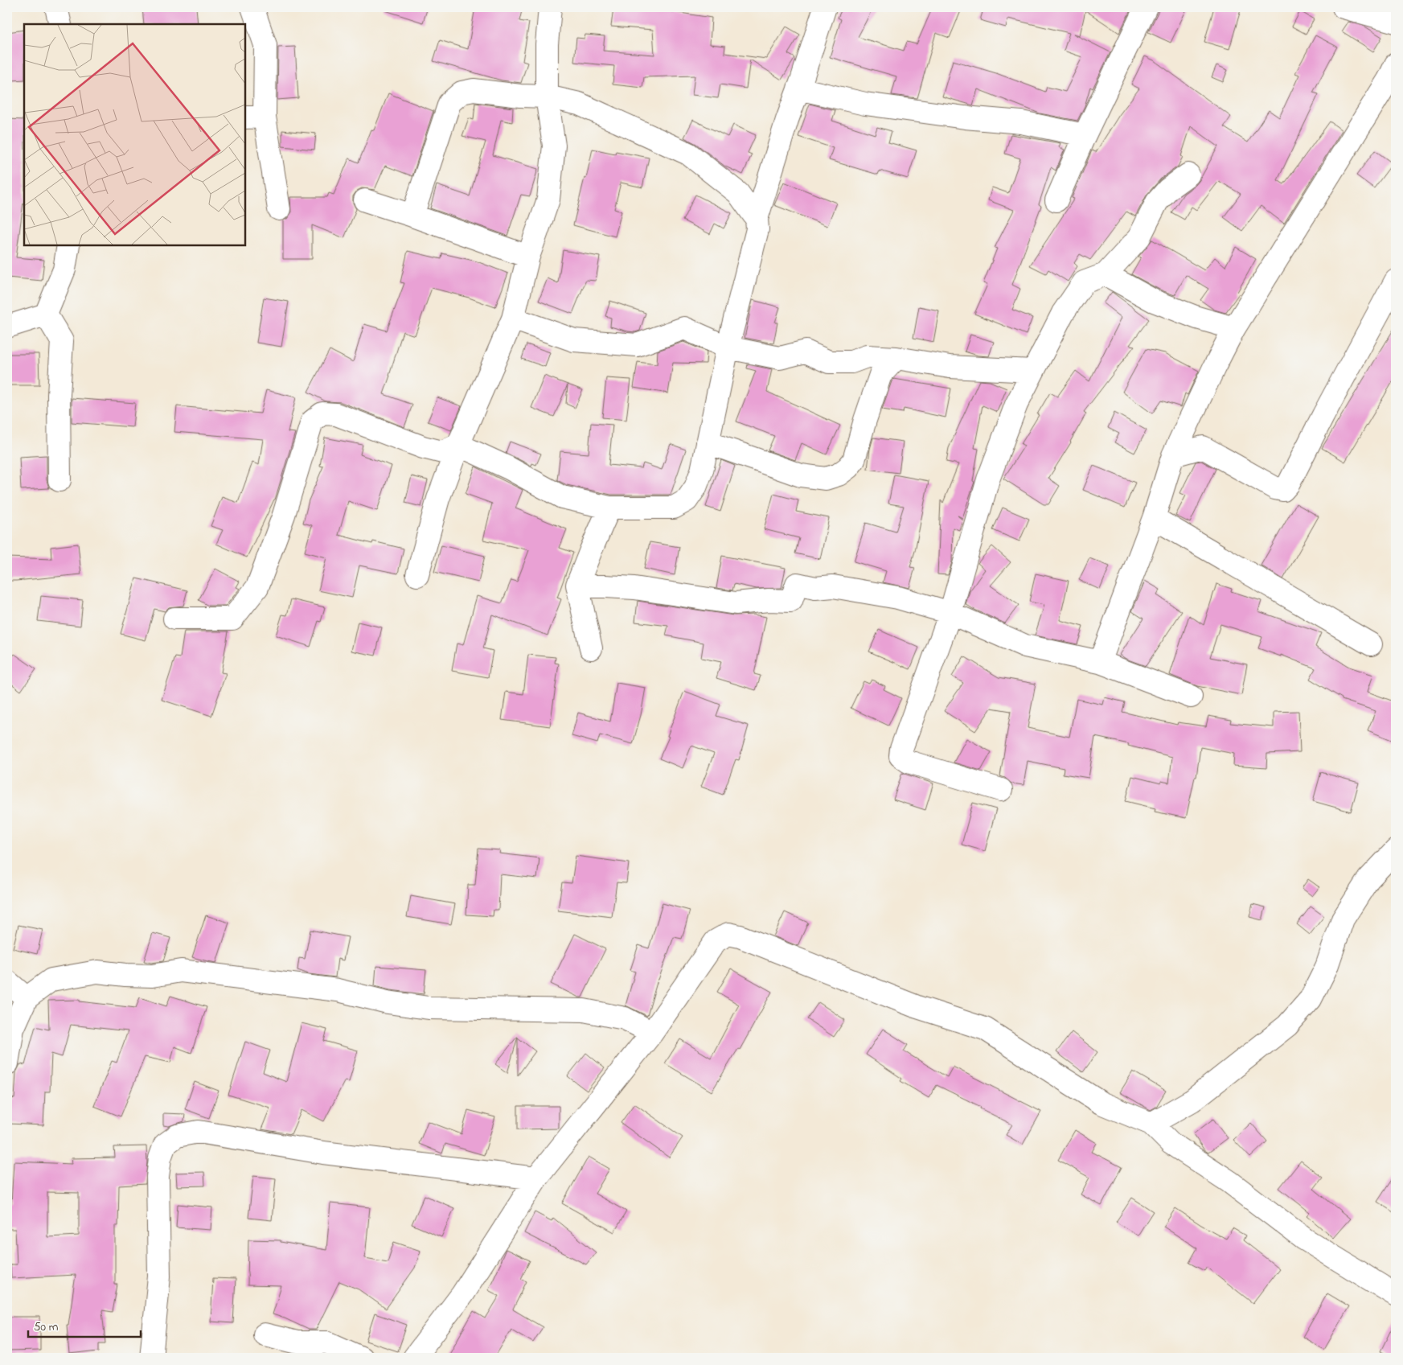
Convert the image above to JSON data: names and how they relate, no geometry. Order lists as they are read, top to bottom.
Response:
{
  "scale_bar": "50 m"
}
